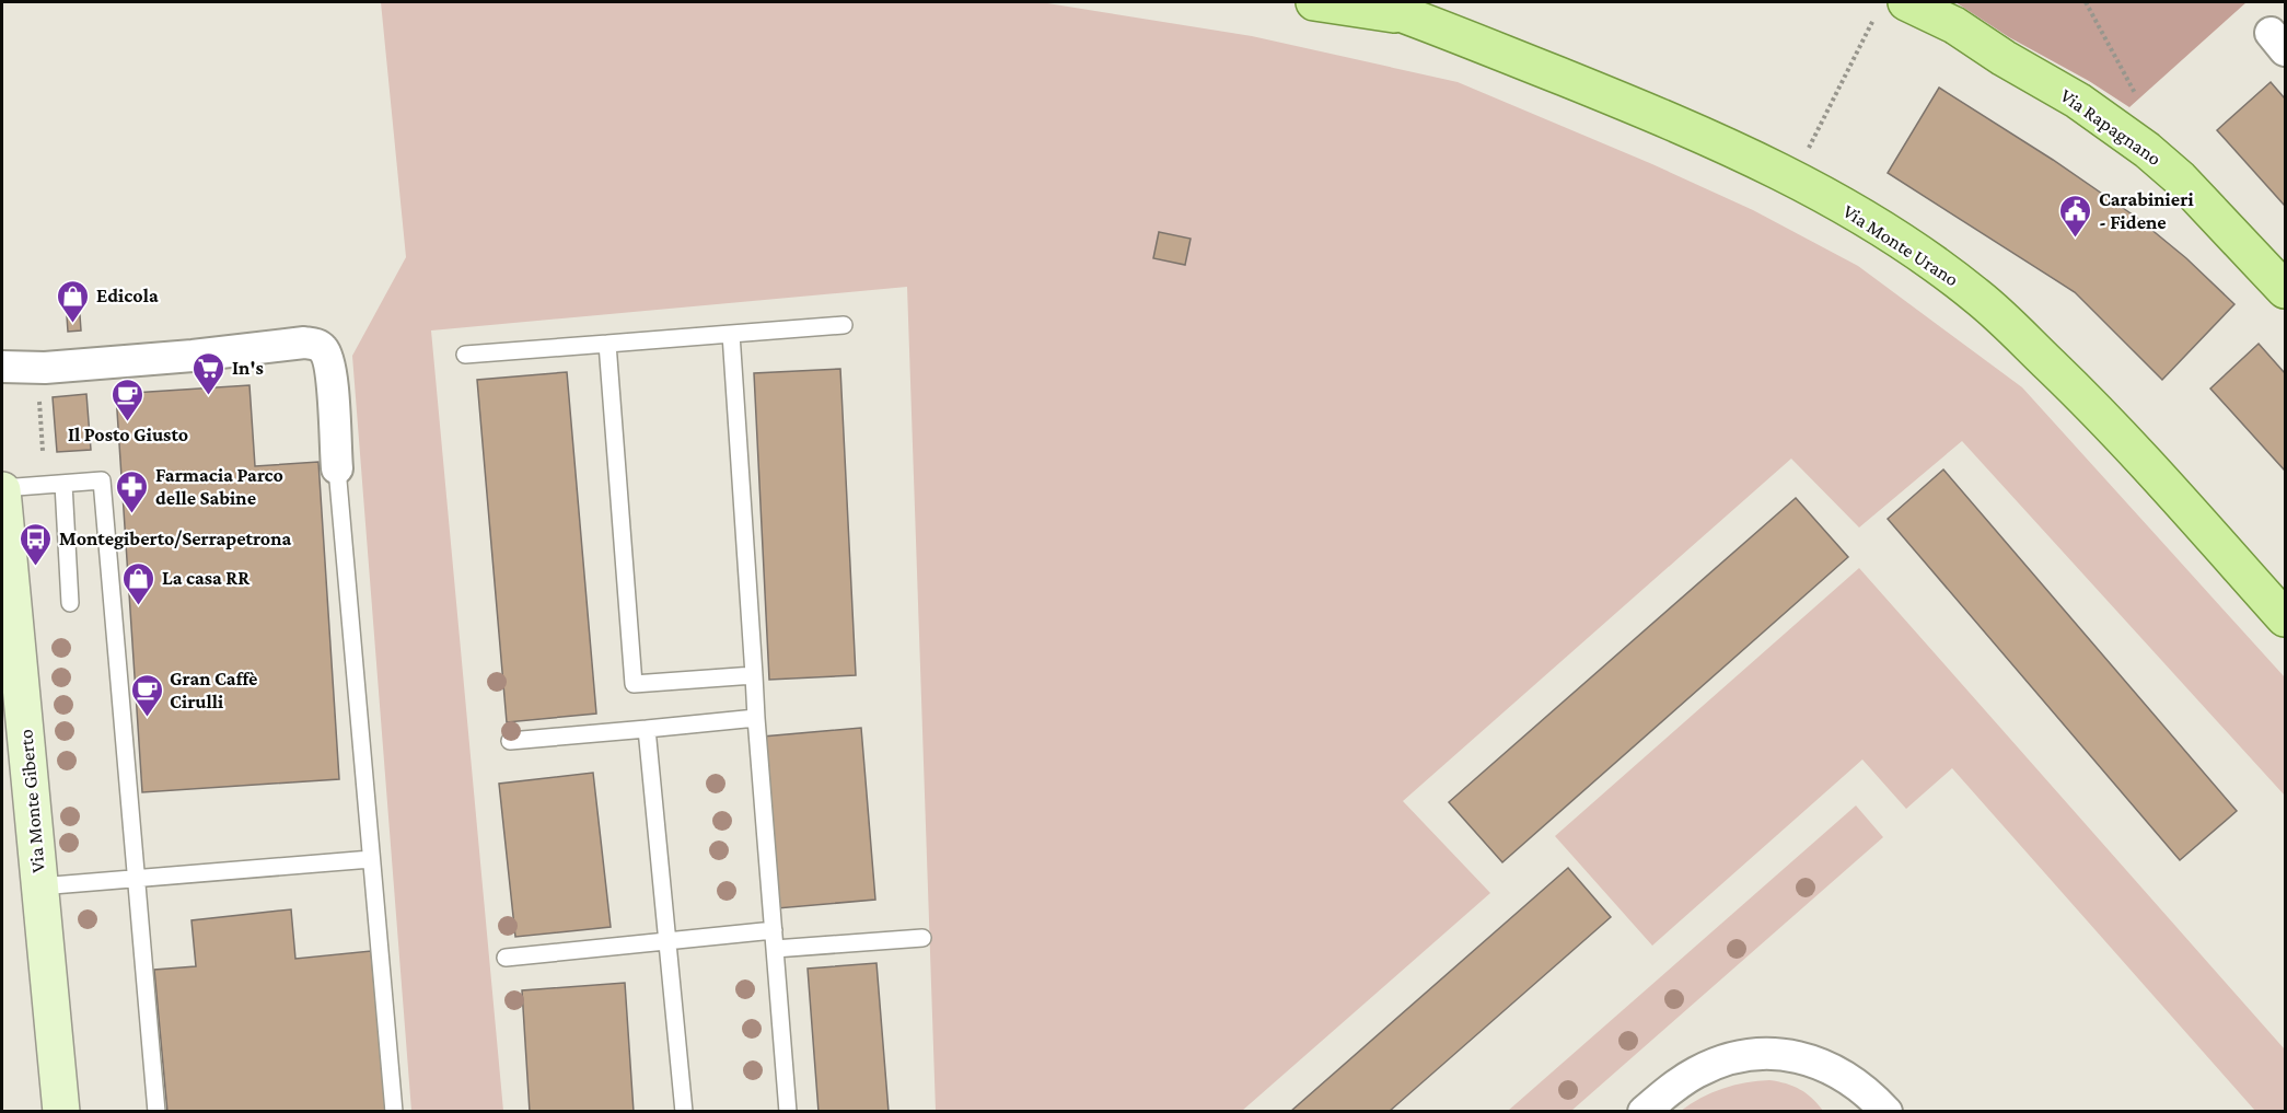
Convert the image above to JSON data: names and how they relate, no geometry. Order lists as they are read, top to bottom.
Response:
{
  "streets": {
    "main road": ["Via Rapagnano", "Via Monte Urano"],
    "street": ["Via Monte Giberto"]
  },
  "places": {
    "public building": ["Carabinieri - Fidene"],
    "shop": ["Edicola", "La casa RR"],
    "supermarket": ["In's"],
    "cafe": ["Il Posto Giusto", "Gran Caffè Cirulli"],
    "pharmacy": ["Farmacia Parco delle Sabine"],
    "bus stop": ["Montegiberto/Serrapetrona"]
  }
}
